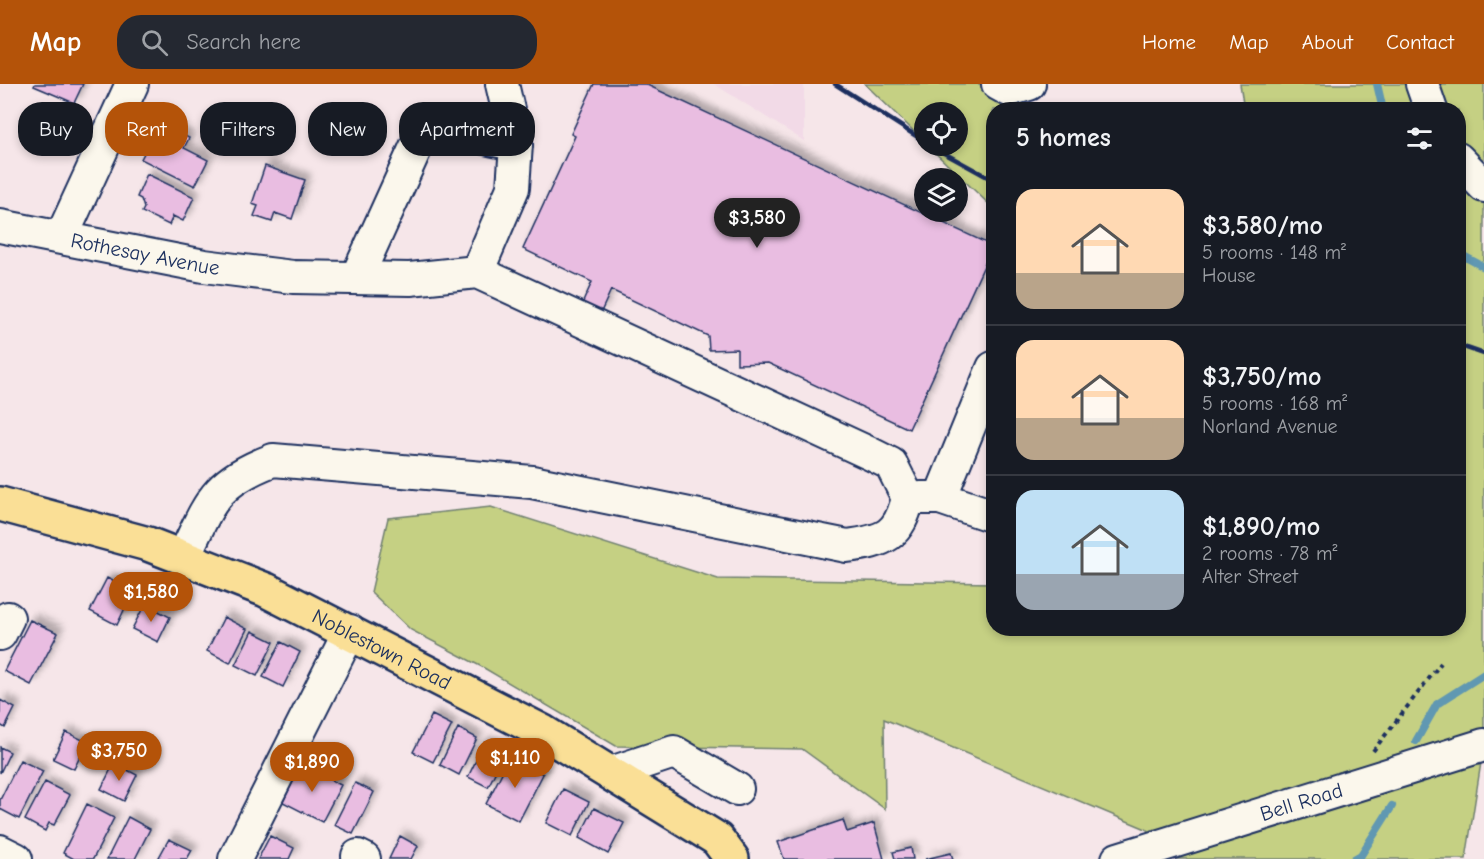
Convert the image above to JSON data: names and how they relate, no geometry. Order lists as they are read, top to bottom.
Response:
{
  "streets": {
    "main road": ["Noblestown Road"],
    "street": ["Rothesay Avenue", "Bell Road"]
  },
  "page": {
    "header": "Map",
    "search": "Search here",
    "nav": [
      "Home",
      "Map",
      "About",
      "Contact"
    ],
    "chip": [
      "Buy",
      "Rent",
      "Filters",
      "New",
      "Apartment"
    ],
    "heading": "5 homes",
    "list": [
      {
        "name": "$3,580/mo",
        "note": "5 rooms · 148 m² · House"
      },
      {
        "name": "$3,750/mo",
        "note": "5 rooms · 168 m² · Norland Avenue"
      },
      {
        "name": "$1,890/mo",
        "note": "2 rooms · 78 m² · Alter Street"
      }
    ],
    "price": [
      "$3,580",
      "$1,580",
      "$3,750",
      "$1,110",
      "$1,890"
    ]
  }
}
